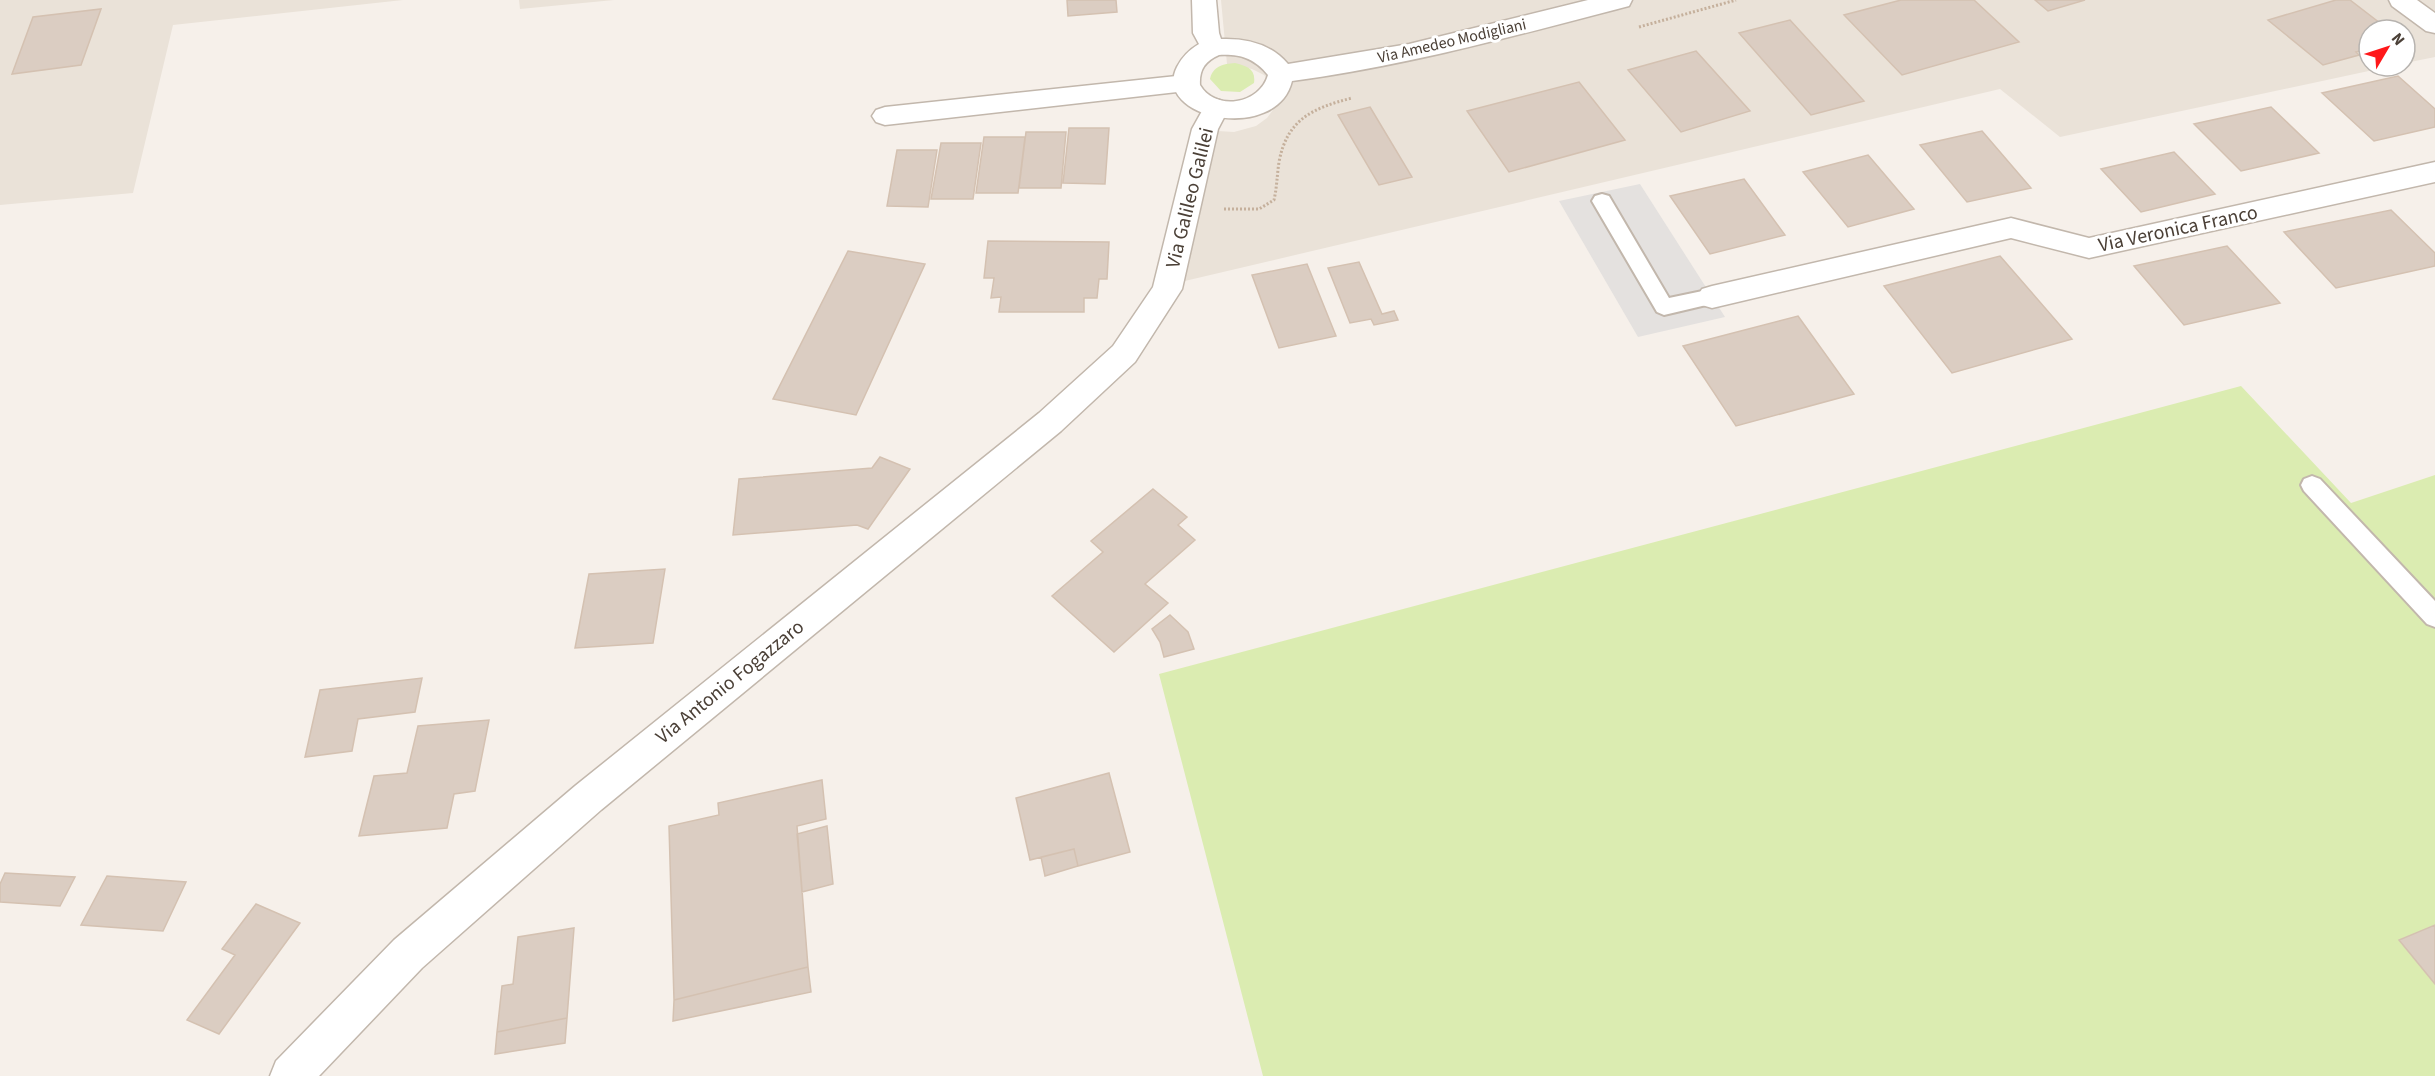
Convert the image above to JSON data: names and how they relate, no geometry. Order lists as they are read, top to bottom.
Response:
{
  "streets": {
    "street": [
      "Via Amedeo Modigliani",
      "Via Galileo Galilei",
      "Via Veronica Franco",
      "Via Antonio Fogazzaro"
    ]
  },
  "crossings": [
    ["Via Amedeo Modigliani", "Via Galileo Galilei"],
    ["Via Galileo Galilei", "Via Antonio Fogazzaro"]
  ],
  "north": "top right"
}
